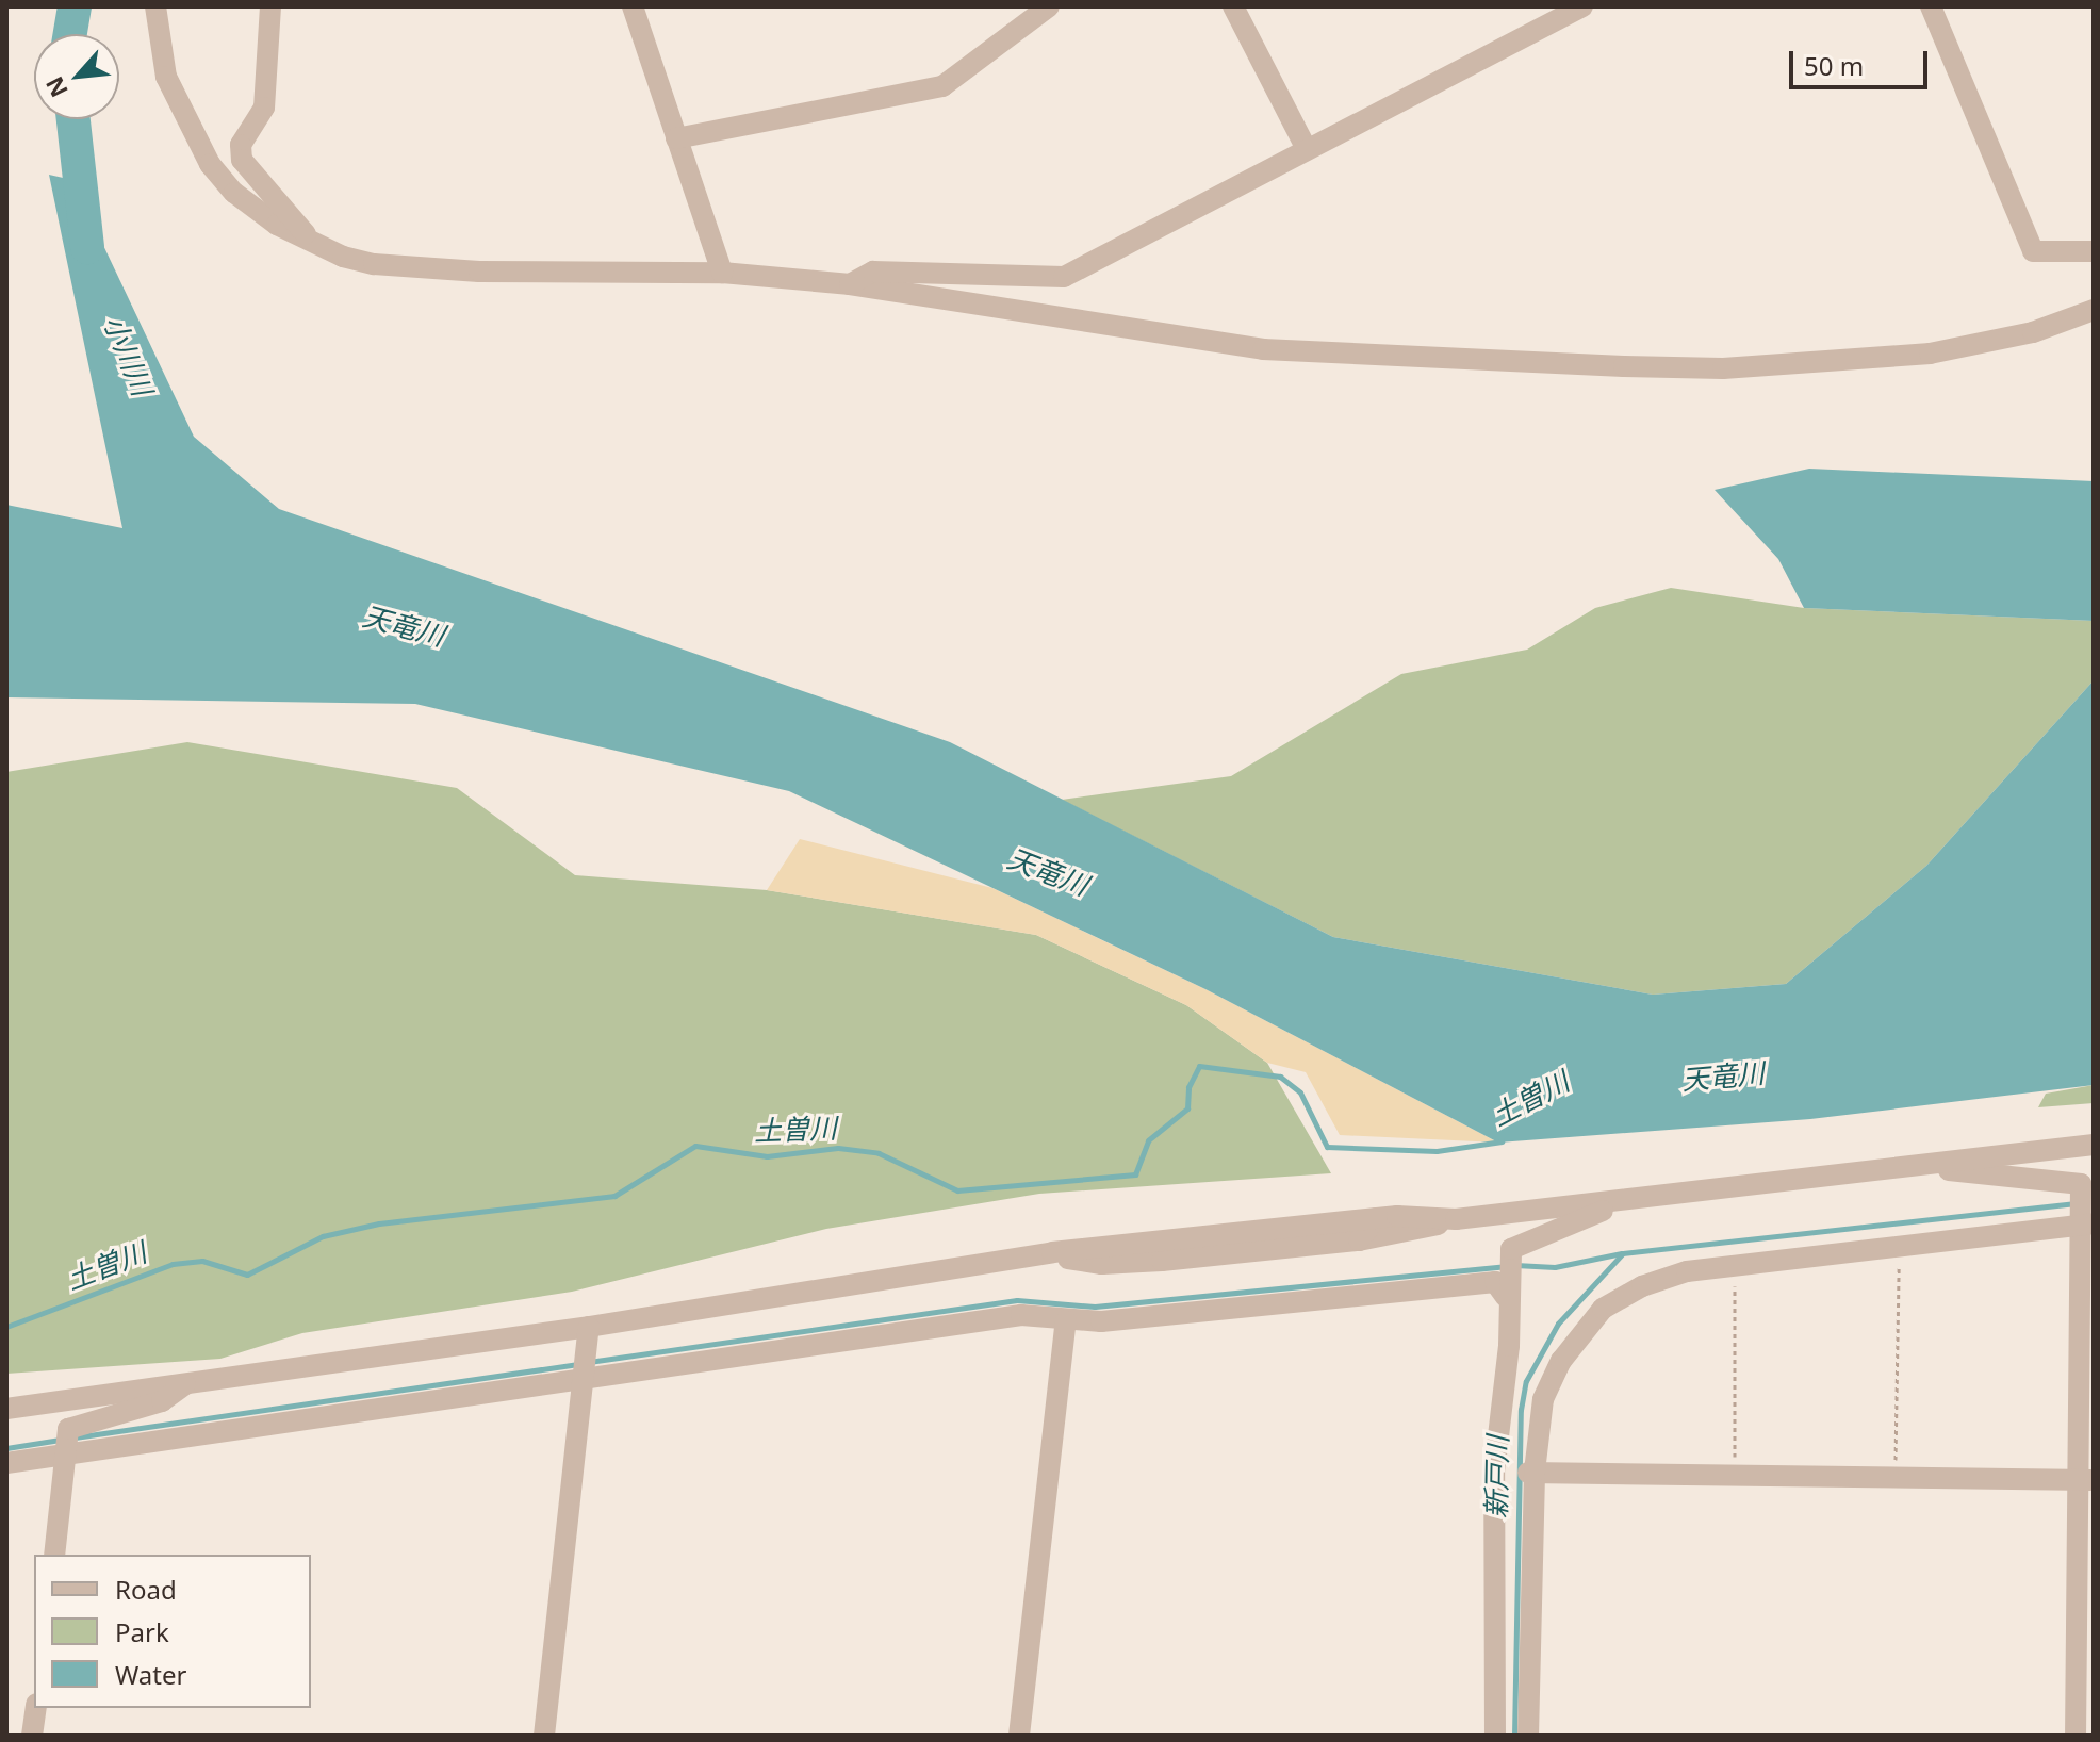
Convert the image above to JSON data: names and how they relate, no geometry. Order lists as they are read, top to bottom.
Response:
{
  "water": [
    "小川川",
    "天竜川",
    "土曽川",
    "新戸川"
  ],
  "legend": ["Road", "Park", "Water"],
  "scale_bar": "50 m",
  "north": "bottom left"
}
